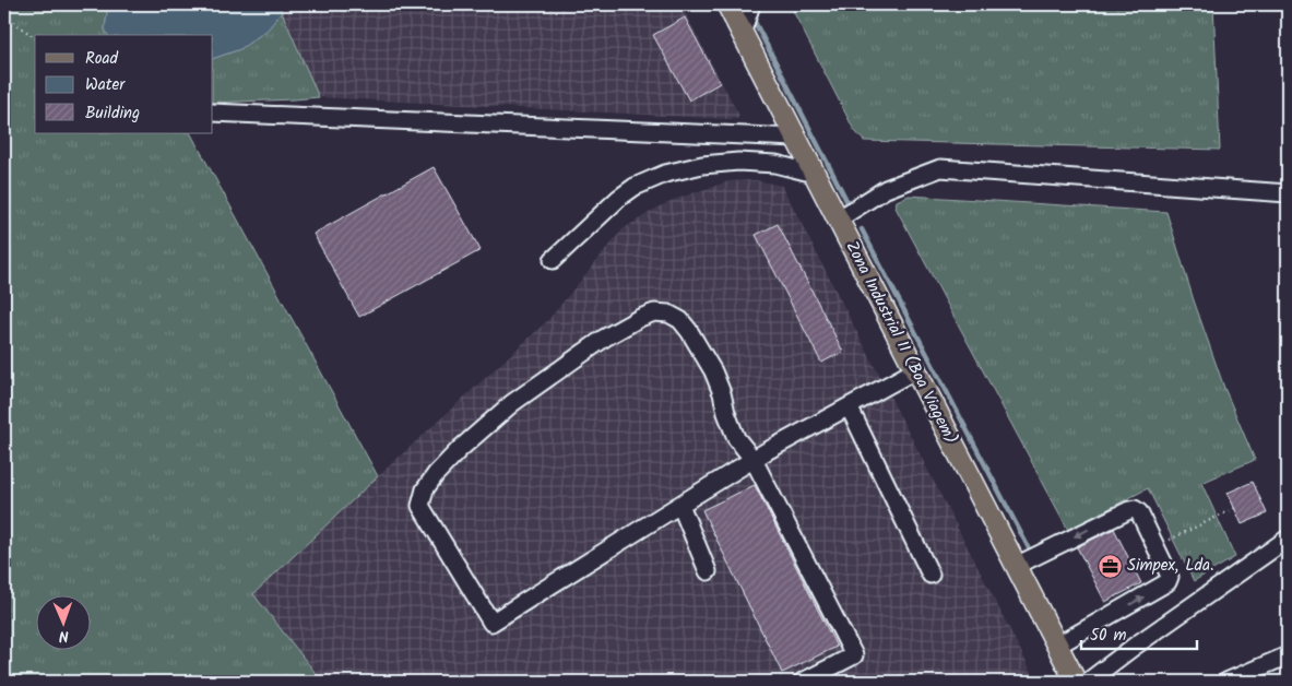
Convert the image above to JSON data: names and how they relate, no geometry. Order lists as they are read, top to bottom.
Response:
{
  "streets": {
    "main road": ["Zona Industrial II (Boa Viagem)"]
  },
  "places": {
    "office": ["Simpex, Lda."]
  },
  "legend": ["Road", "Water", "Building"],
  "scale_bar": "50 m",
  "north": "bottom"
}
